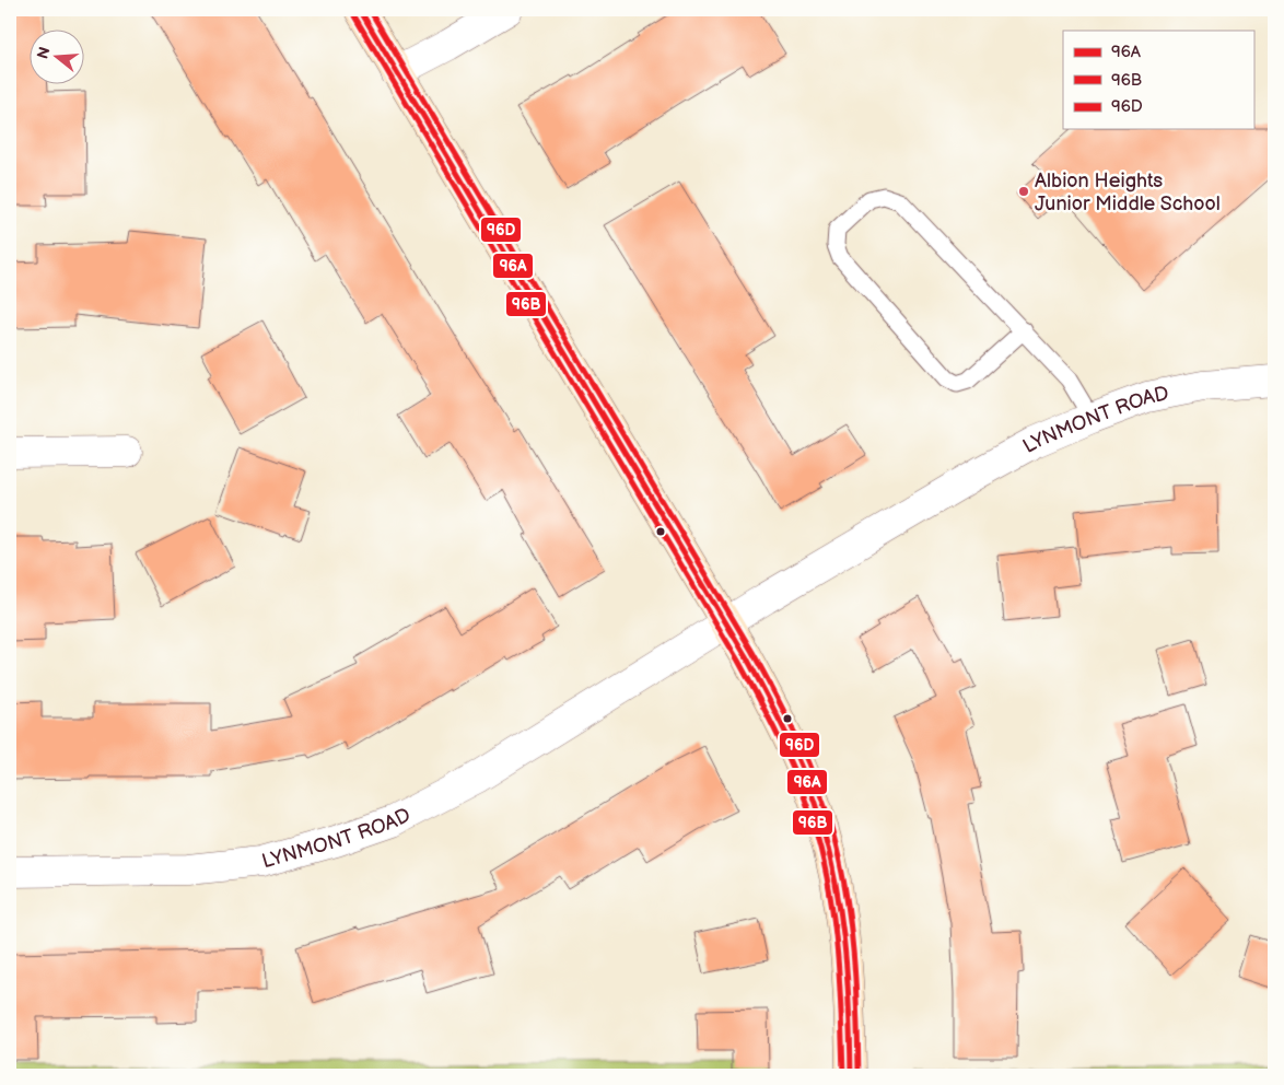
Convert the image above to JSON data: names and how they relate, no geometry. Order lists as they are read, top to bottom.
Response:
{
  "streets": {
    "street": ["LYNMONT ROAD"]
  },
  "places": ["Albion Heights Junior Middle School"],
  "lines": ["transit line 96A", "transit line 96D", "transit line 96B"],
  "legend": ["96A", "96B", "96D"],
  "north": "left"
}
